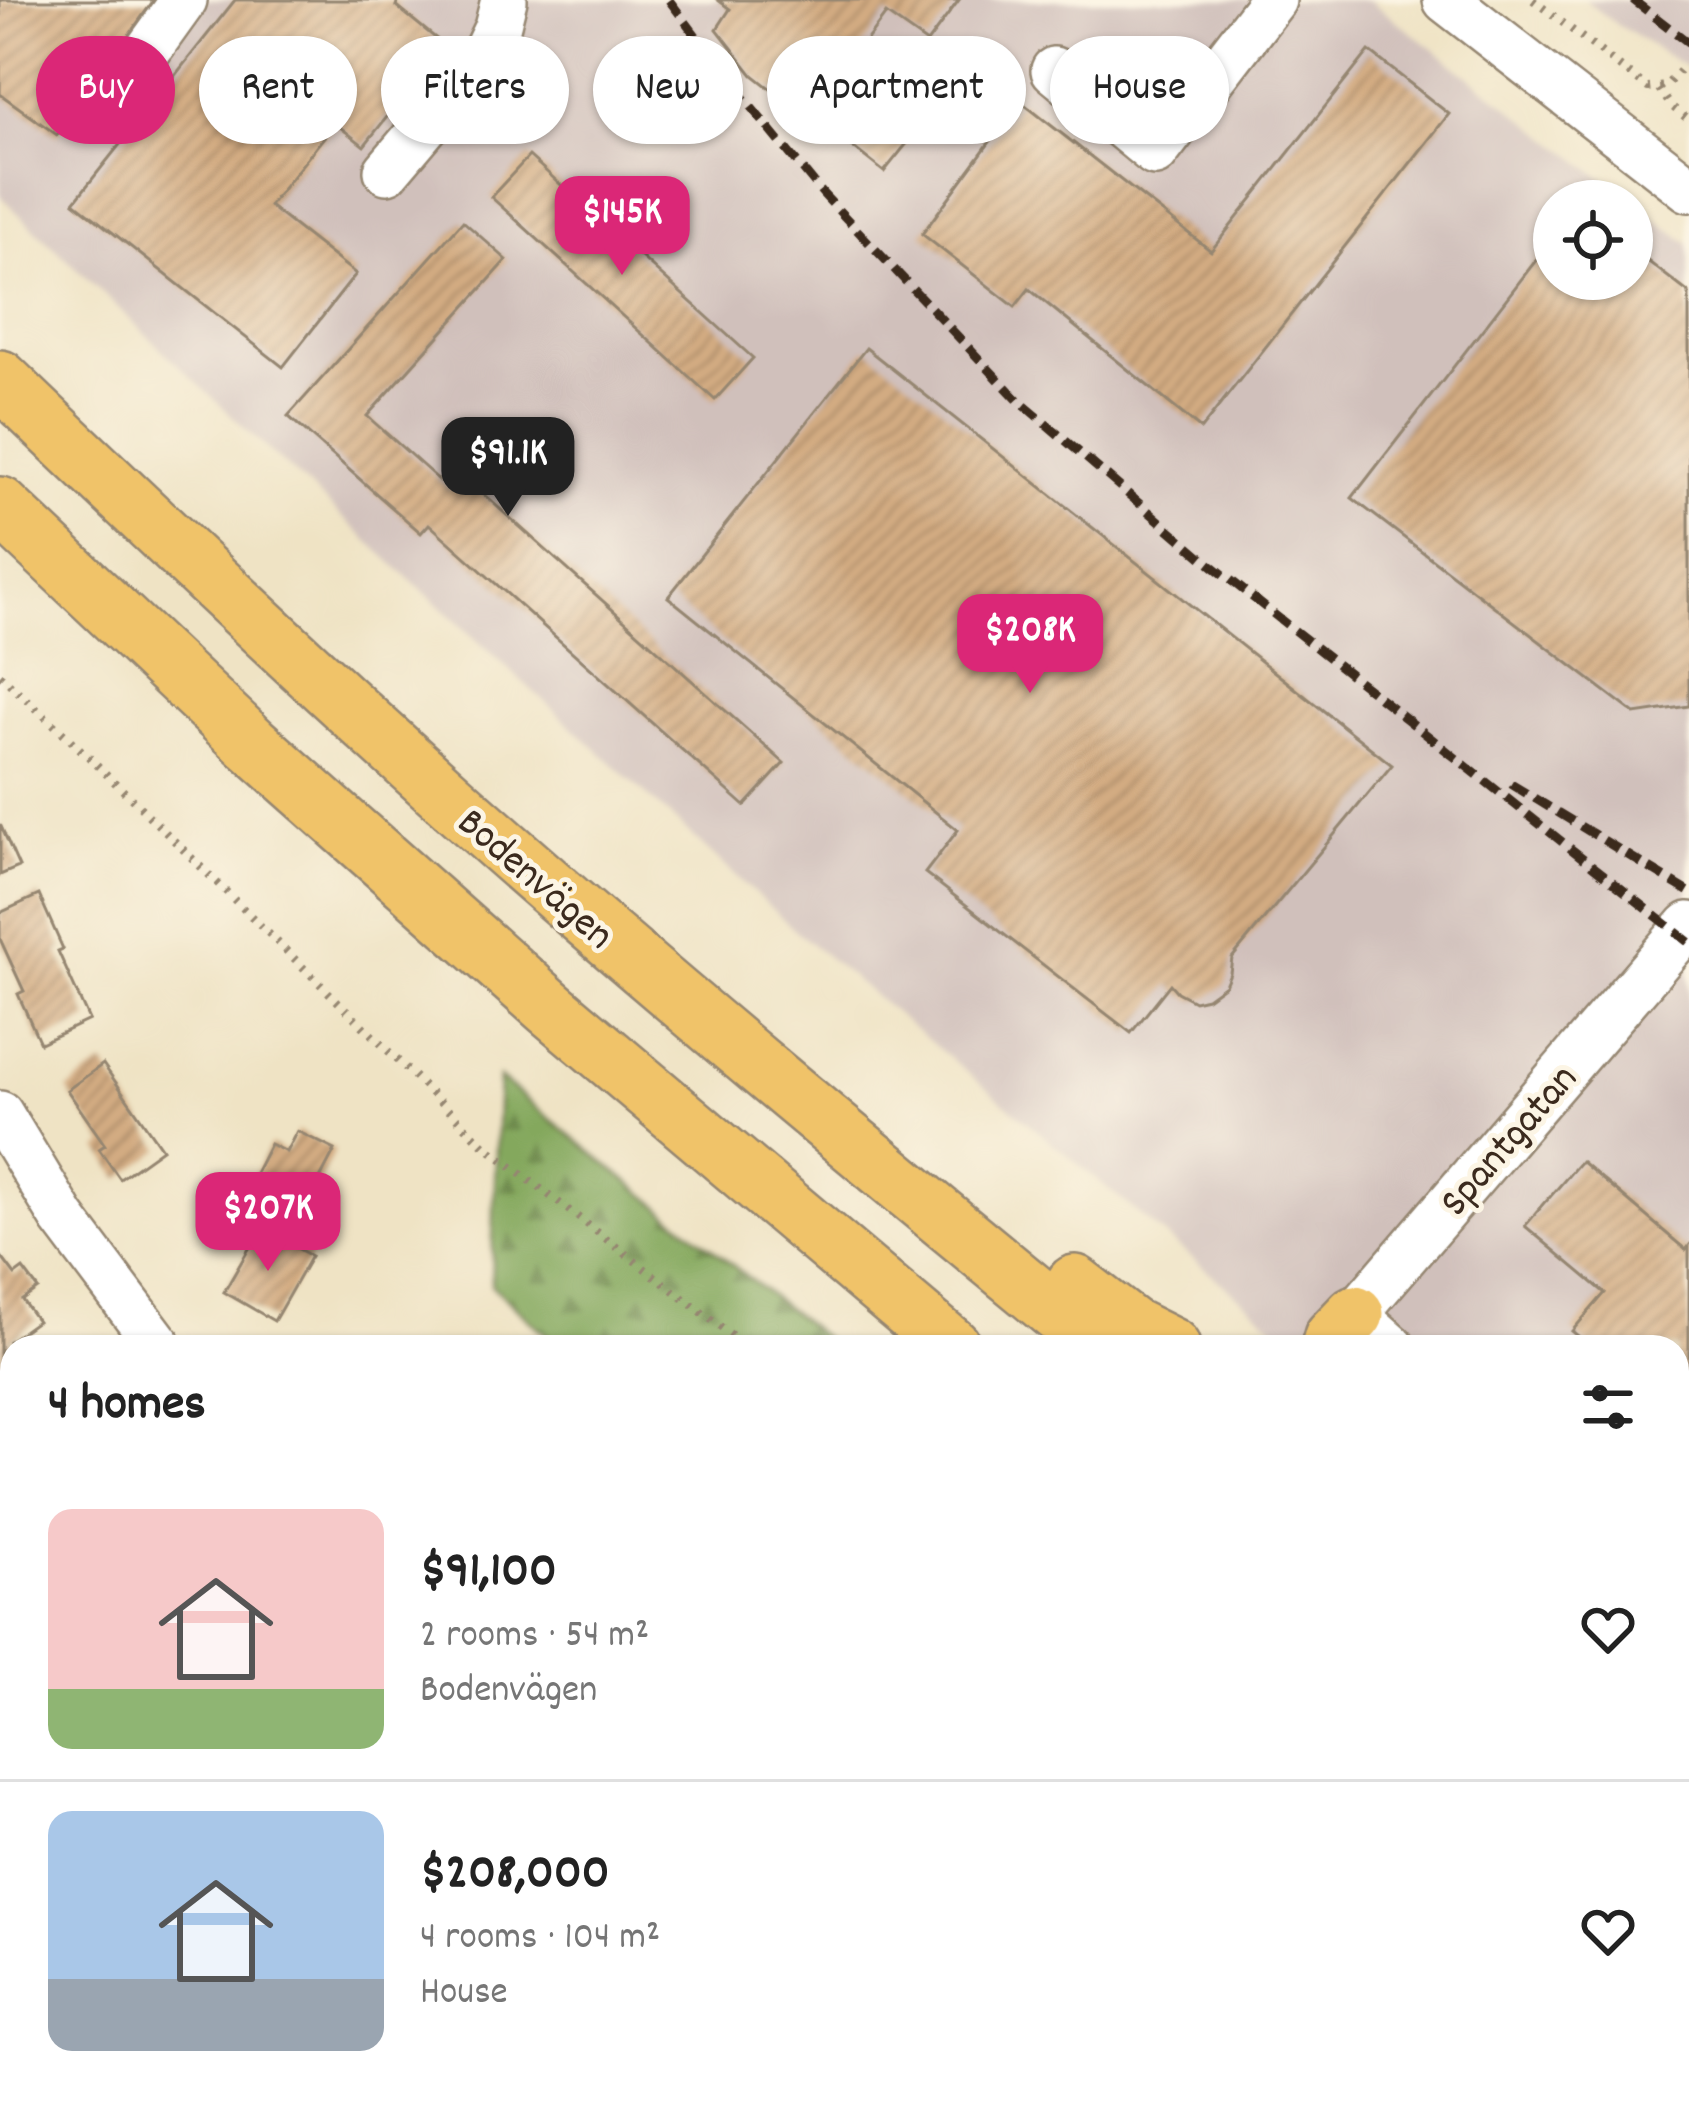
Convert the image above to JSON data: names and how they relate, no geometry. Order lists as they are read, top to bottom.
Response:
{
  "streets": {
    "main road": ["Bodenvägen"],
    "street": ["Spantgatan"]
  },
  "page": {
    "chip": [
      "Buy",
      "Rent",
      "Filters",
      "New",
      "Apartment",
      "House"
    ],
    "price": [
      "$145K",
      "$91.1K",
      "$208K",
      "$207K"
    ],
    "heading": "4 homes",
    "list": [
      {
        "name": "$91,100",
        "note": "2 rooms · 54 m² · Bodenvägen"
      },
      {
        "name": "$208,000",
        "note": "4 rooms · 104 m² · House"
      }
    ]
  }
}
